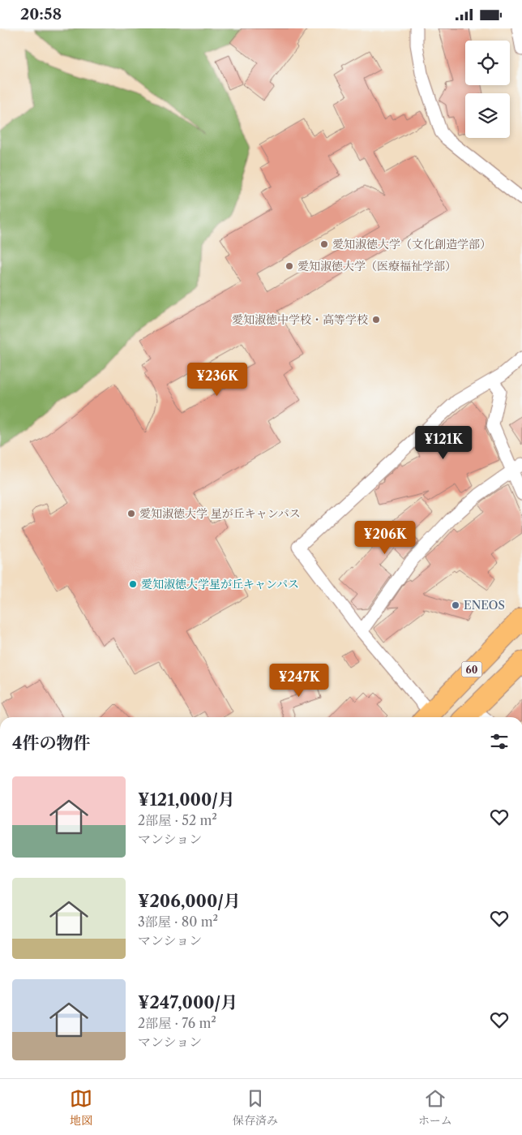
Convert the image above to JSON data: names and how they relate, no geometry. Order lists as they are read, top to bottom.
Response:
{
  "streets": {
    "main road": ["60"]
  },
  "places": [
    "愛知淑徳大学（文化創造学部）",
    "愛知淑徳大学（医療福祉学部）",
    "愛知淑徳中学校・高等学校",
    "愛知淑徳大学 星が丘キャンパス",
    "愛知淑徳大学星が丘キャンパス",
    "ENEOS"
  ],
  "page": {
    "status": "20:58",
    "price": [
      "¥236K",
      "¥121K",
      "¥206K",
      "¥247K"
    ],
    "heading": "4件の物件",
    "list": [
      {
        "name": "¥121,000/月",
        "note": "2部屋 · 52 m² · マンション"
      },
      {
        "name": "¥206,000/月",
        "note": "3部屋 · 80 m² · マンション"
      },
      {
        "name": "¥247,000/月",
        "note": "2部屋 · 76 m² · マンション"
      }
    ],
    "tabs": ["地図", "保存済み", "ホーム"]
  }
}
